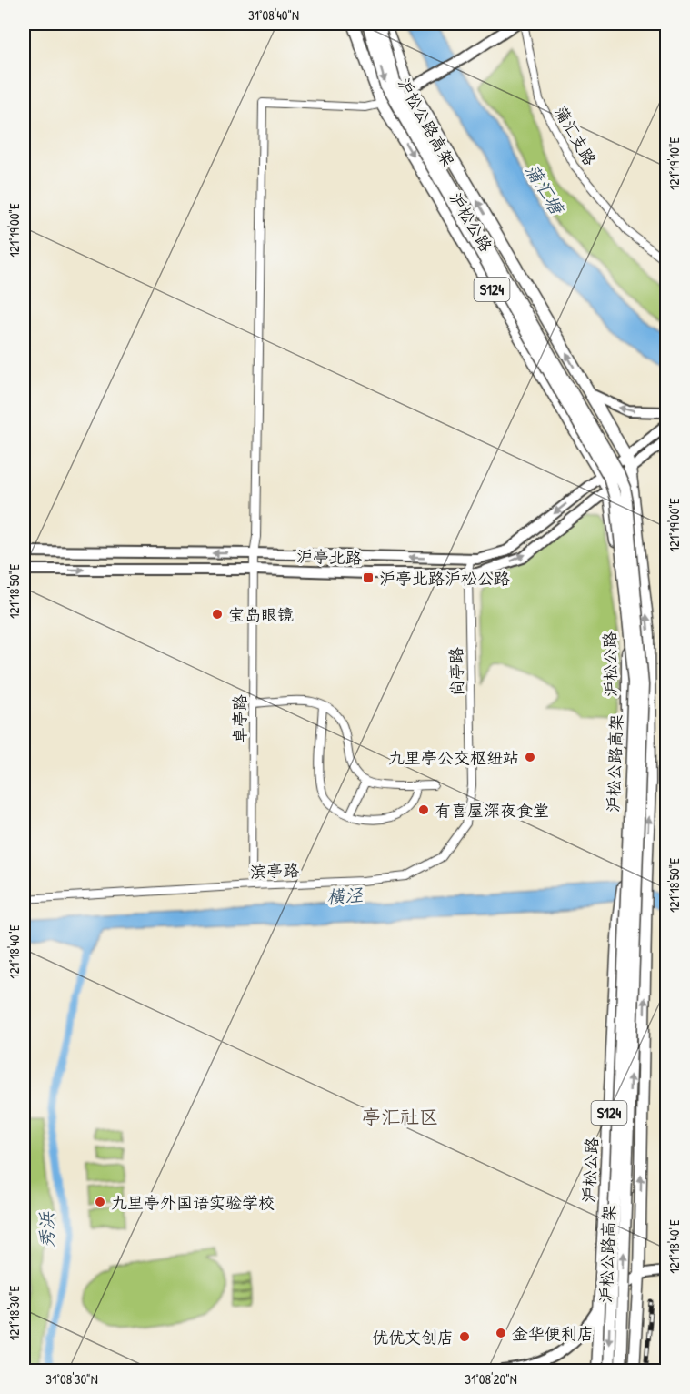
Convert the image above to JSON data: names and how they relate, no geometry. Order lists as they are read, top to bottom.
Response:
{
  "streets": {
    "main road": ["沪松公路高架", "沪松公路", "S124"],
    "street": [
      "蒲汇支路",
      "沪亭北路",
      "尚亭路",
      "卓亭路",
      "滨亭路"
    ]
  },
  "crossings": [
    ["沪松公路", "沪亭北路"],
    ["沪松公路", "卓亭路"],
    ["沪亭北路", "尚亭路"],
    ["沪亭北路", "卓亭路"],
    ["尚亭路", "滨亭路"],
    ["卓亭路", "滨亭路"]
  ],
  "districts": ["亭汇社区"],
  "water": ["蒲汇塘", "横泾", "秀浜"],
  "places": {
    "transit": ["沪亭北路沪松公路"],
    "other": [
      "宝岛眼镜",
      "九里亭公交枢纽站",
      "有喜屋深夜食堂",
      "九里亭外国语实验学校",
      "金华便利店",
      "优优文创店"
    ]
  },
  "coordinates": [
    "31°08'40\"N",
    "121°19'10\"E",
    "121°19'00\"E",
    "121°18'50\"E",
    "121°18'40\"E",
    "121°18'30\"E",
    "31°08'30\"N",
    "31°08'20\"N"
  ]
}
